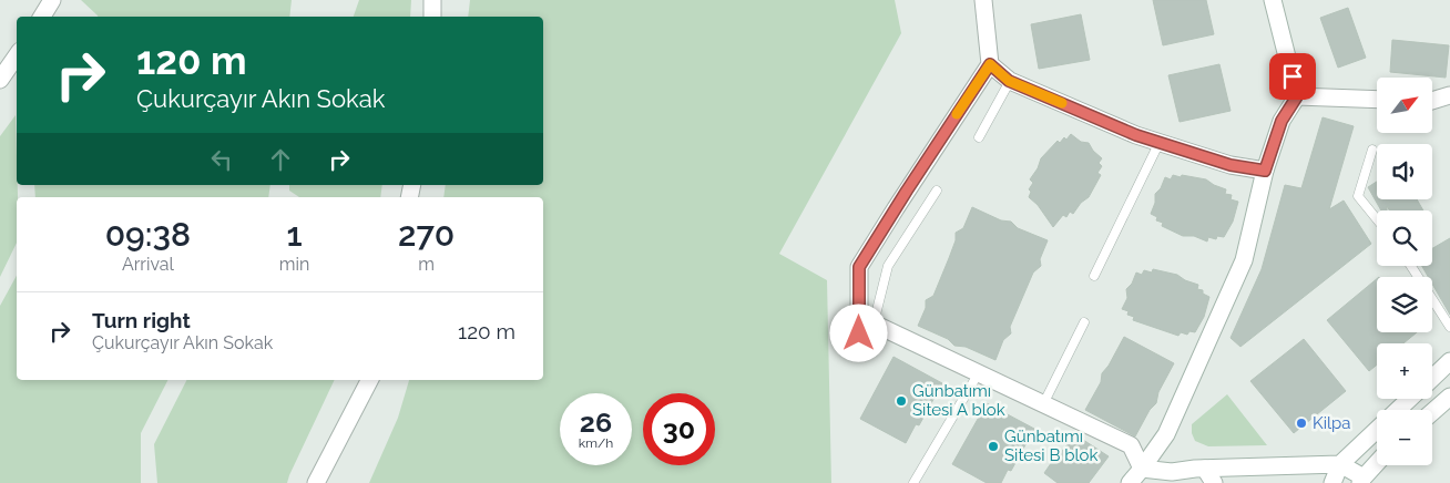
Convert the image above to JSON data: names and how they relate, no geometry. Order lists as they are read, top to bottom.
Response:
{
  "places": ["Günbatımı Sitesi A blok", "Kilpa", "Günbatımı Sitesi B blok"],
  "north": "top right",
  "page": {
    "turn": ["120 m", "Çukurçayır Akın Sokak"],
    "map_buttons": ["+", "−"],
    "eta": [
      "09:38",
      "Arrival",
      "1",
      "min",
      "270",
      "m"
    ],
    "list": [
      {
        "name": "Turn right",
        "note": "Çukurçayır Akın Sokak",
        "value": "120 m"
      }
    ],
    "speed": "26 km/h",
    "limit": "30"
  }
}
